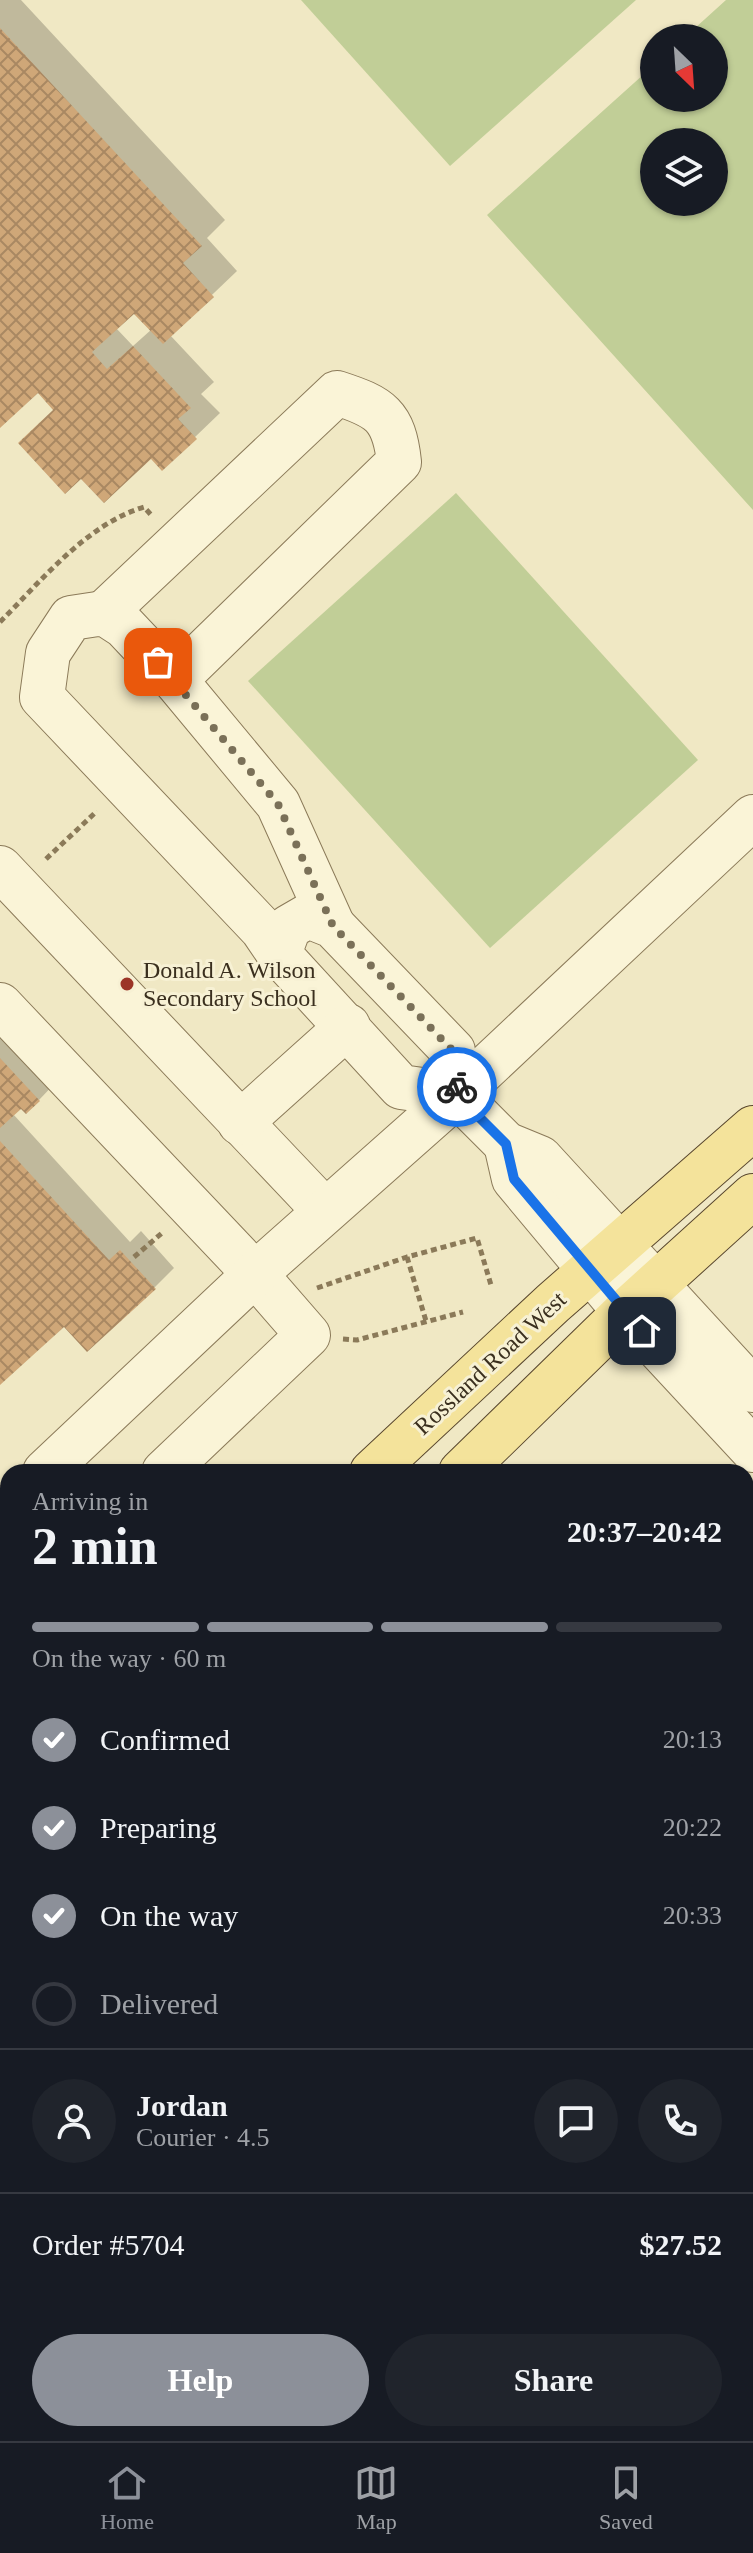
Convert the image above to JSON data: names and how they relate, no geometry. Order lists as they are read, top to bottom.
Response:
{
  "streets": {
    "main road": ["Rossland Road West"]
  },
  "places": ["Donald A. Wilson Secondary School"],
  "north": "bottom right",
  "page": {
    "heading": ["2 min", "Arriving in", "20:37–20:42"],
    "panel": [
      "Jordan",
      "Courier · 4.5",
      "Order #5704",
      "$27.52"
    ],
    "bar": "On the way · 60 m",
    "list": [
      ["Confirmed", "20:13"],
      ["Preparing", "20:22"],
      ["On the way", "20:33"],
      "Delivered"
    ],
    "buttons": ["Help", "Share"],
    "tabs": ["Home", "Map", "Saved"]
  }
}
